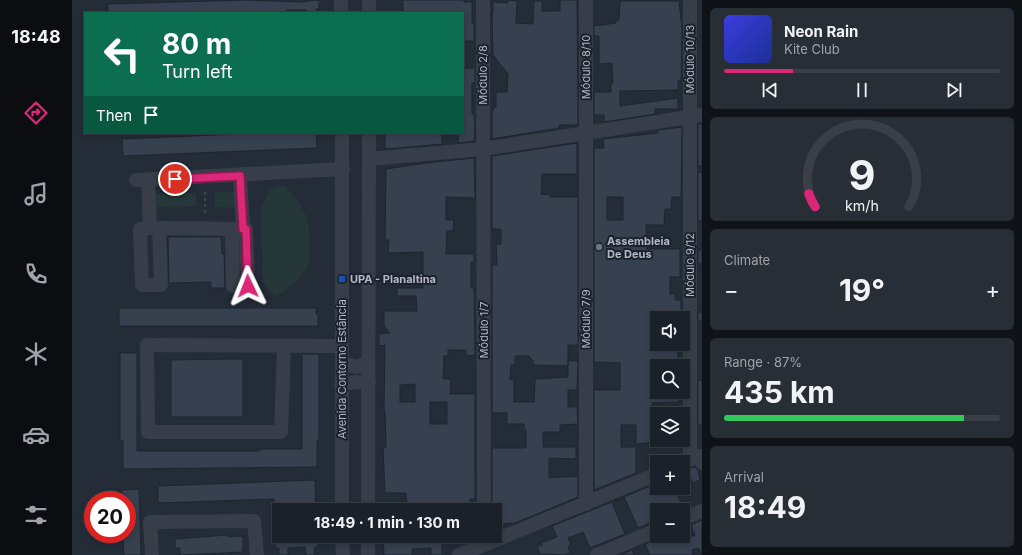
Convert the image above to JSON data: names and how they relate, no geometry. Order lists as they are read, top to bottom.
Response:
{
  "streets": {
    "street": [
      "Módulo 10/13",
      "Módulo 8/10",
      "Módulo 2/8",
      "Módulo 9/12",
      "Módulo 7/9",
      "Módulo 1/7",
      "Avenida Contorno Estância"
    ]
  },
  "crossings": [
    ["Módulo 10/13", "Módulo 9/12"],
    ["Módulo 8/10", "Módulo 7/9"],
    ["Módulo 2/8", "Módulo 1/7"]
  ],
  "places": {
    "other": ["Assembleia De Deus"],
    "transit": ["UPA - Planaltina"]
  },
  "page": {
    "tabs": "18:48",
    "turn": ["80 m", "Turn left"],
    "song": ["Neon Rain", "Kite Club"],
    "then": "Then",
    "tile": [
      "Climate",
      ["Range · 87%", "435 km"],
      ["Arrival", "18:49"]
    ],
    "heat": ["−", "19°", "+"],
    "map_buttons": ["+", "−"],
    "limit": "20",
    "trip": "18:49 · 1 min · 130 m",
    "gauge": ["9", "km/h"]
  }
}
